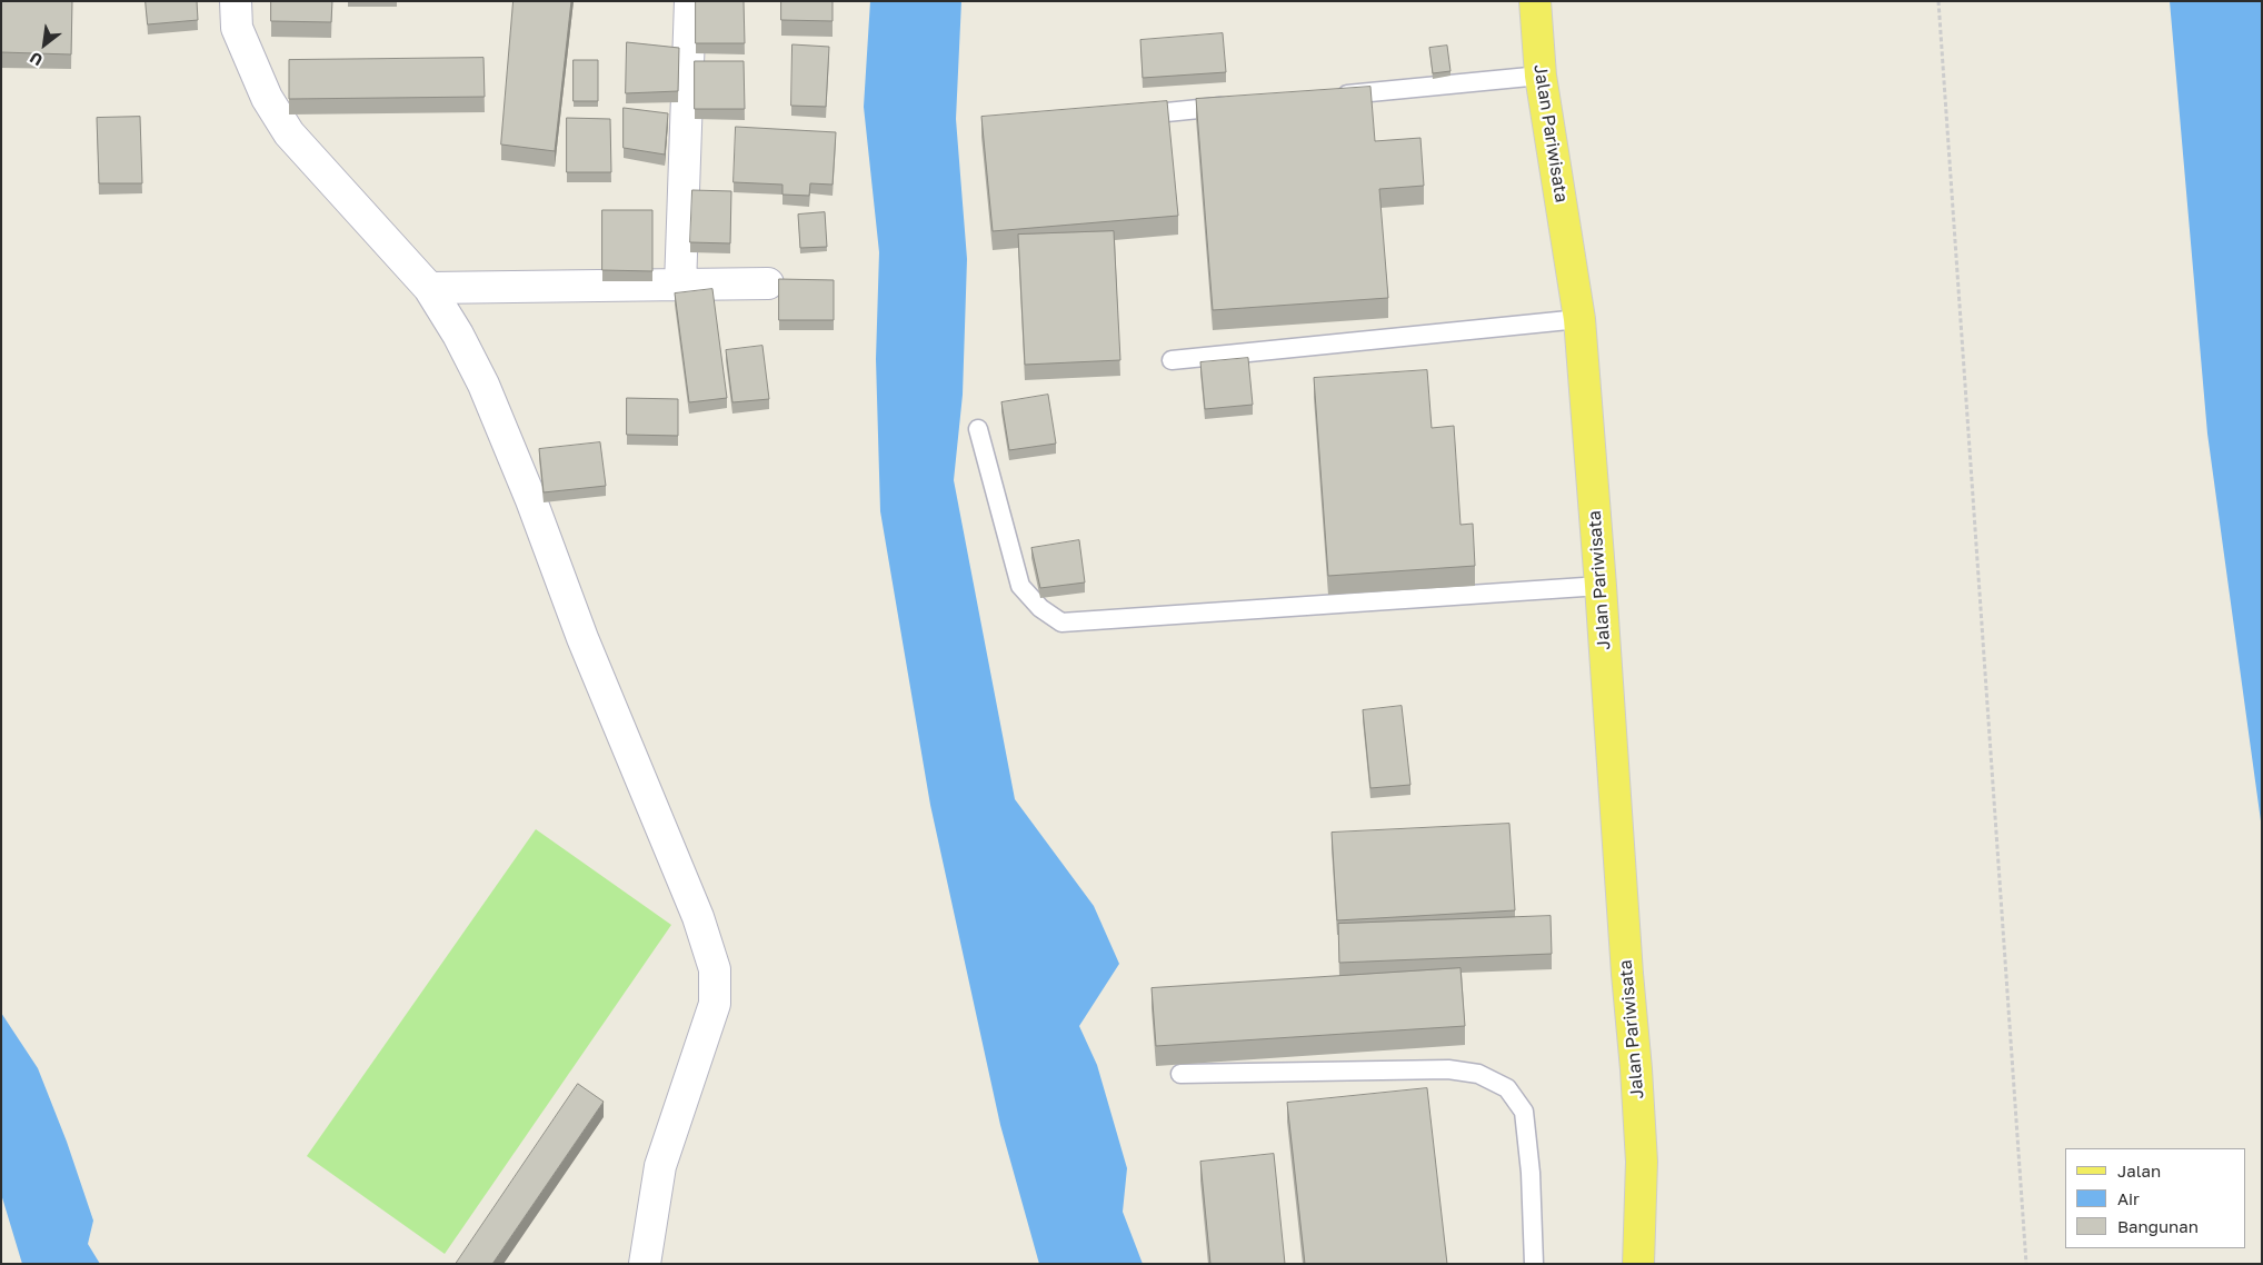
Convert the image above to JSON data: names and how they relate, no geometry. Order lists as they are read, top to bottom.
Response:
{
  "streets": {
    "main road": ["Jalan Pariwisata"]
  },
  "legend": ["Jalan", "Air", "Bangunan"],
  "north": "bottom left"
}
